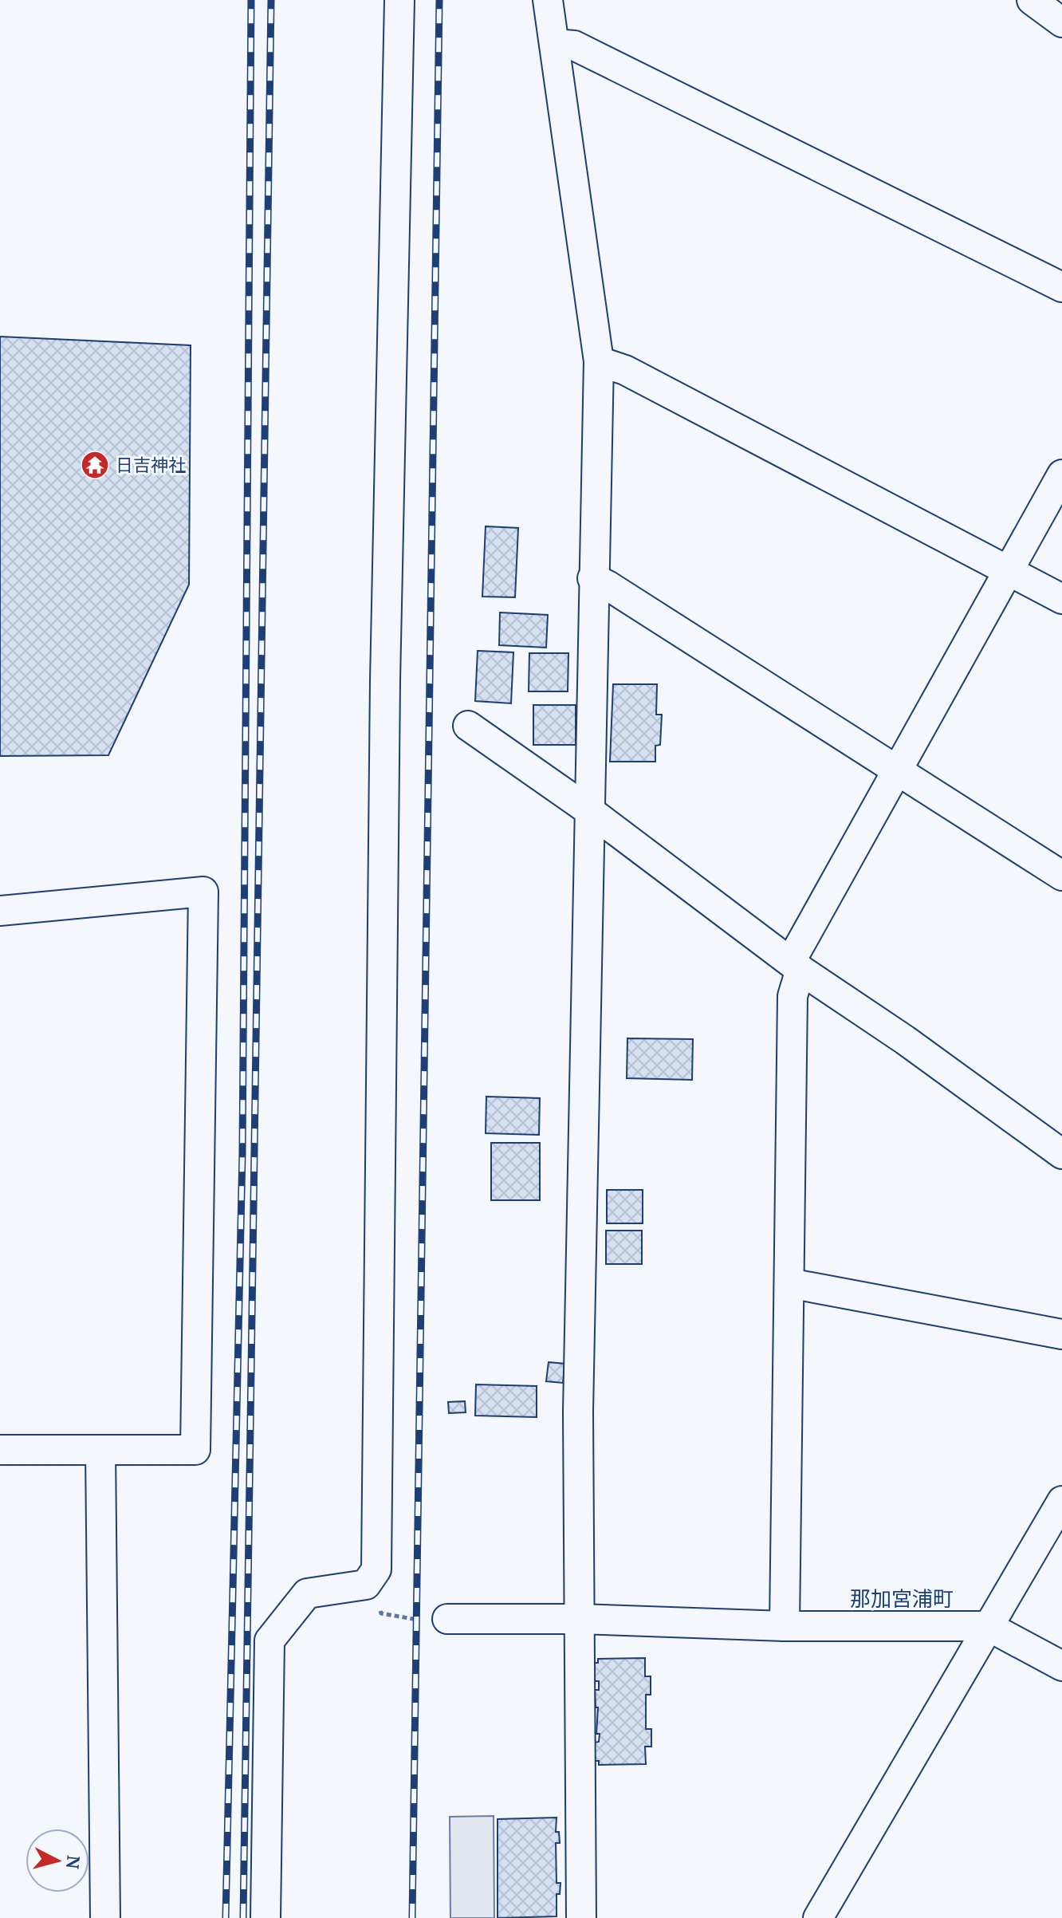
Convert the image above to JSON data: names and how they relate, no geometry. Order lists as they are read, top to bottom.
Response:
{
  "districts": ["那加宮浦町"],
  "places": {
    "temple": ["日吉神社"]
  },
  "north": "right"
}
